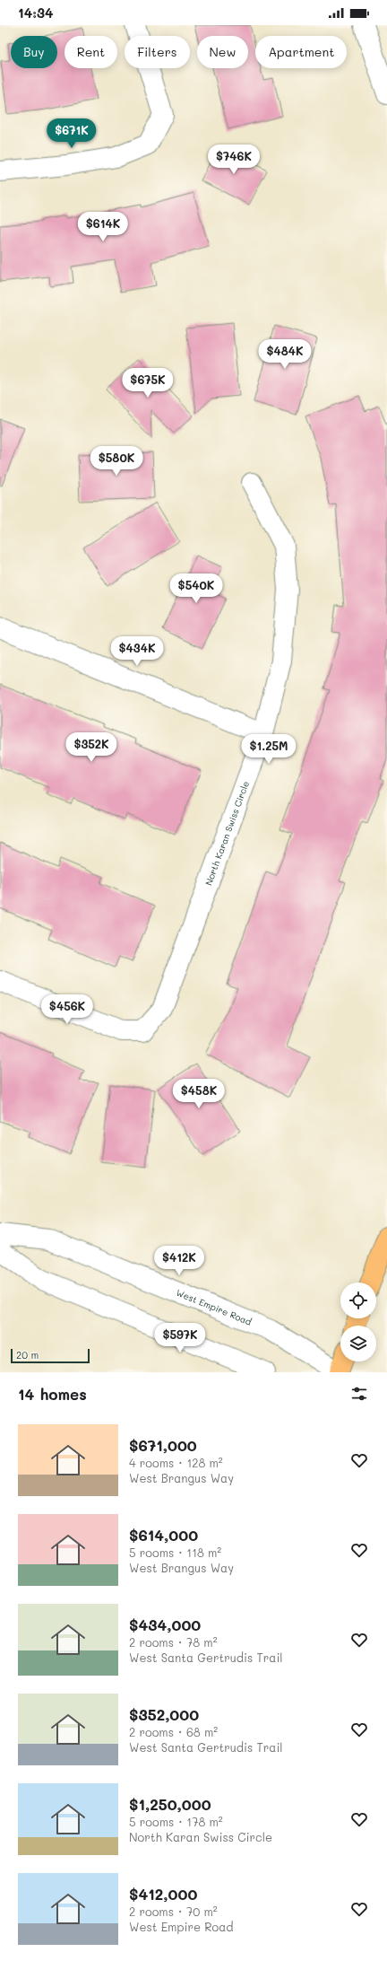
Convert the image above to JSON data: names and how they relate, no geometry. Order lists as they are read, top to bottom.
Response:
{
  "streets": {
    "street": ["North Karan Swiss Circle", "West Empire Road"]
  },
  "scale_bar": "20 m",
  "page": {
    "status": "14:34",
    "chip": [
      "Buy",
      "Rent",
      "Filters",
      "New",
      "Apartment"
    ],
    "price": [
      "$671K",
      "$746K",
      "$614K",
      "$484K",
      "$675K",
      "$580K",
      "$540K",
      "$434K",
      "$352K",
      "$1.25M",
      "$456K",
      "$458K",
      "$412K",
      "$597K"
    ],
    "scale": "20 m",
    "heading": "14 homes",
    "list": [
      {
        "name": "$671,000",
        "note": "4 rooms · 128 m² · West Brangus Way"
      },
      {
        "name": "$614,000",
        "note": "5 rooms · 118 m² · West Brangus Way"
      },
      {
        "name": "$434,000",
        "note": "2 rooms · 78 m² · West Santa Gertrudis Trail"
      },
      {
        "name": "$352,000",
        "note": "2 rooms · 68 m² · West Santa Gertrudis Trail"
      },
      {
        "name": "$1,250,000",
        "note": "5 rooms · 178 m² · North Karan Swiss Circle"
      },
      {
        "name": "$412,000",
        "note": "2 rooms · 70 m² · West Empire Road"
      }
    ]
  }
}
